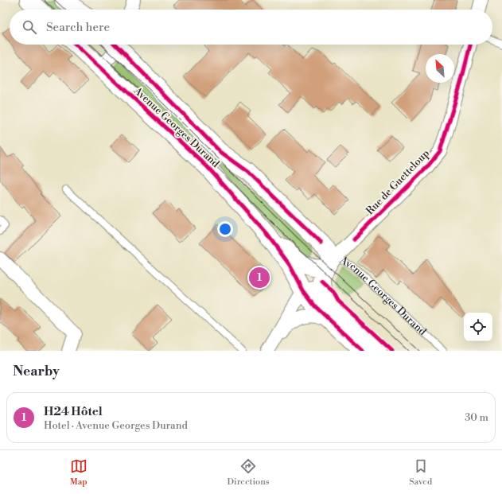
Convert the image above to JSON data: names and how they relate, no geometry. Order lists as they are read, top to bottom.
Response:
{
  "streets": {
    "main road": ["Avenue Georges Durand"],
    "street": ["Rue de Guetteloup"]
  },
  "crossings": [
    ["Avenue Georges Durand", "Rue de Guetteloup"]
  ],
  "north": "top left",
  "page": {
    "search": "Search here",
    "pins": "1",
    "heading": "Nearby",
    "list": [
      {
        "mark": "1",
        "name": "H24 Hôtel",
        "note": "Hotel · Avenue Georges Durand",
        "value": "30 m"
      }
    ],
    "nav": ["Map", "Directions", "Saved"]
  }
}
